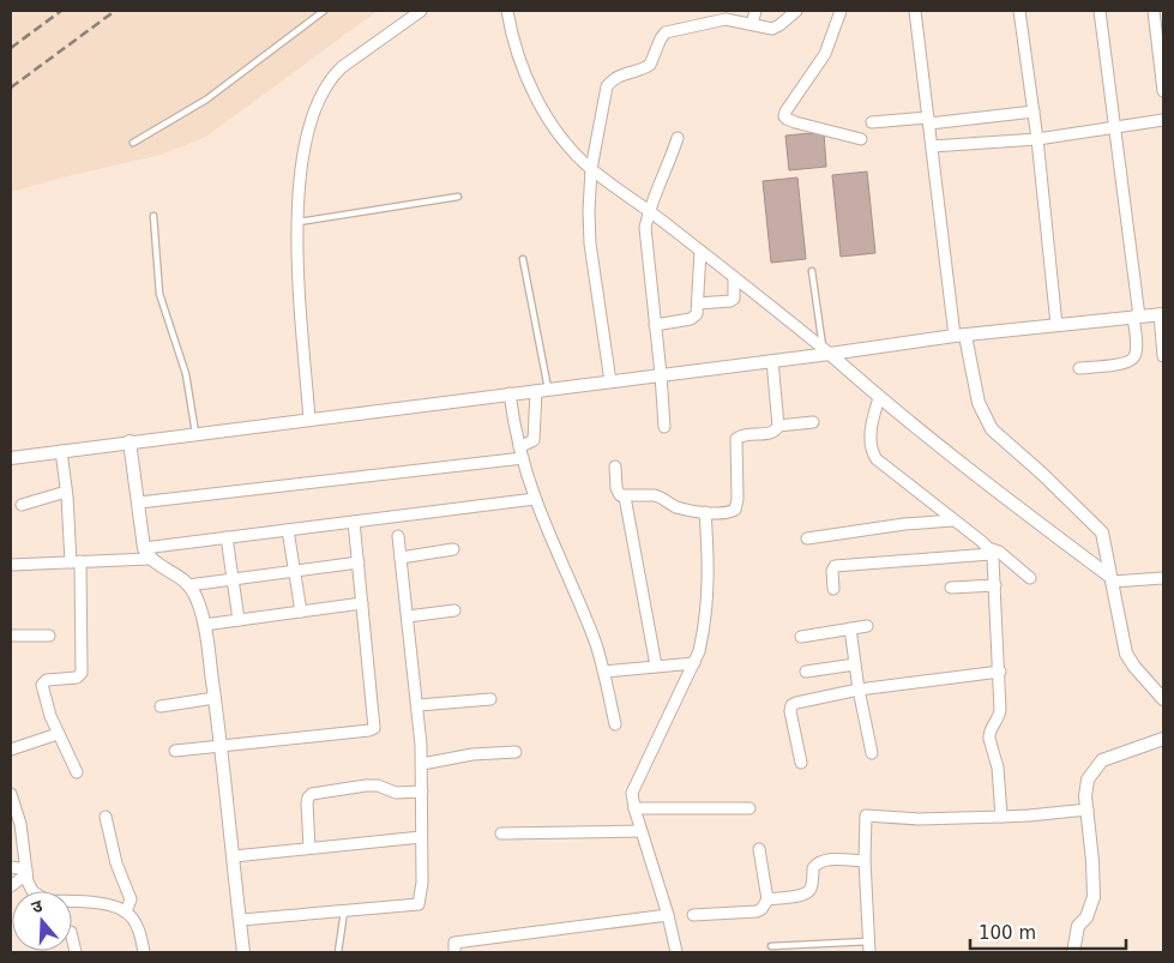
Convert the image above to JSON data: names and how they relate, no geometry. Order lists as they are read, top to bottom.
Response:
{
  "scale_bar": "100 m",
  "north": "top"
}
